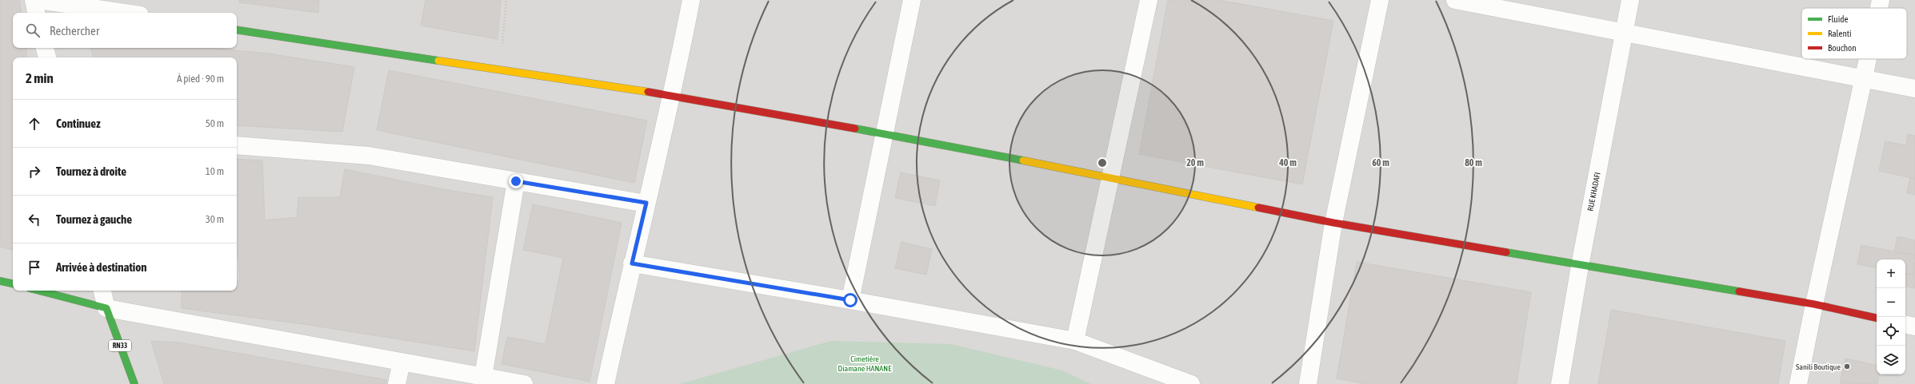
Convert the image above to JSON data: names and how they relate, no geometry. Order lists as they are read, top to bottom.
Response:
{
  "streets": {
    "street": ["RUE KHADAFI", "RN33"]
  },
  "parks": ["Cimetière Diamane HANANE"],
  "places": ["Sanili Boutique"],
  "legend": ["Fluide", "Ralenti", "Bouchon"],
  "page": {
    "search": "Rechercher",
    "heading": ["2 min", "À pied · 90 m"],
    "list": [
      ["Continuez", "50 m"],
      ["Tournez à droite", "10 m"],
      ["Tournez à gauche", "30 m"],
      "Arrivée à destination"
    ],
    "map_buttons": ["+", "−"]
  },
  "rings": [
    "20 m",
    "40 m",
    "60 m",
    "80 m"
  ]
}
